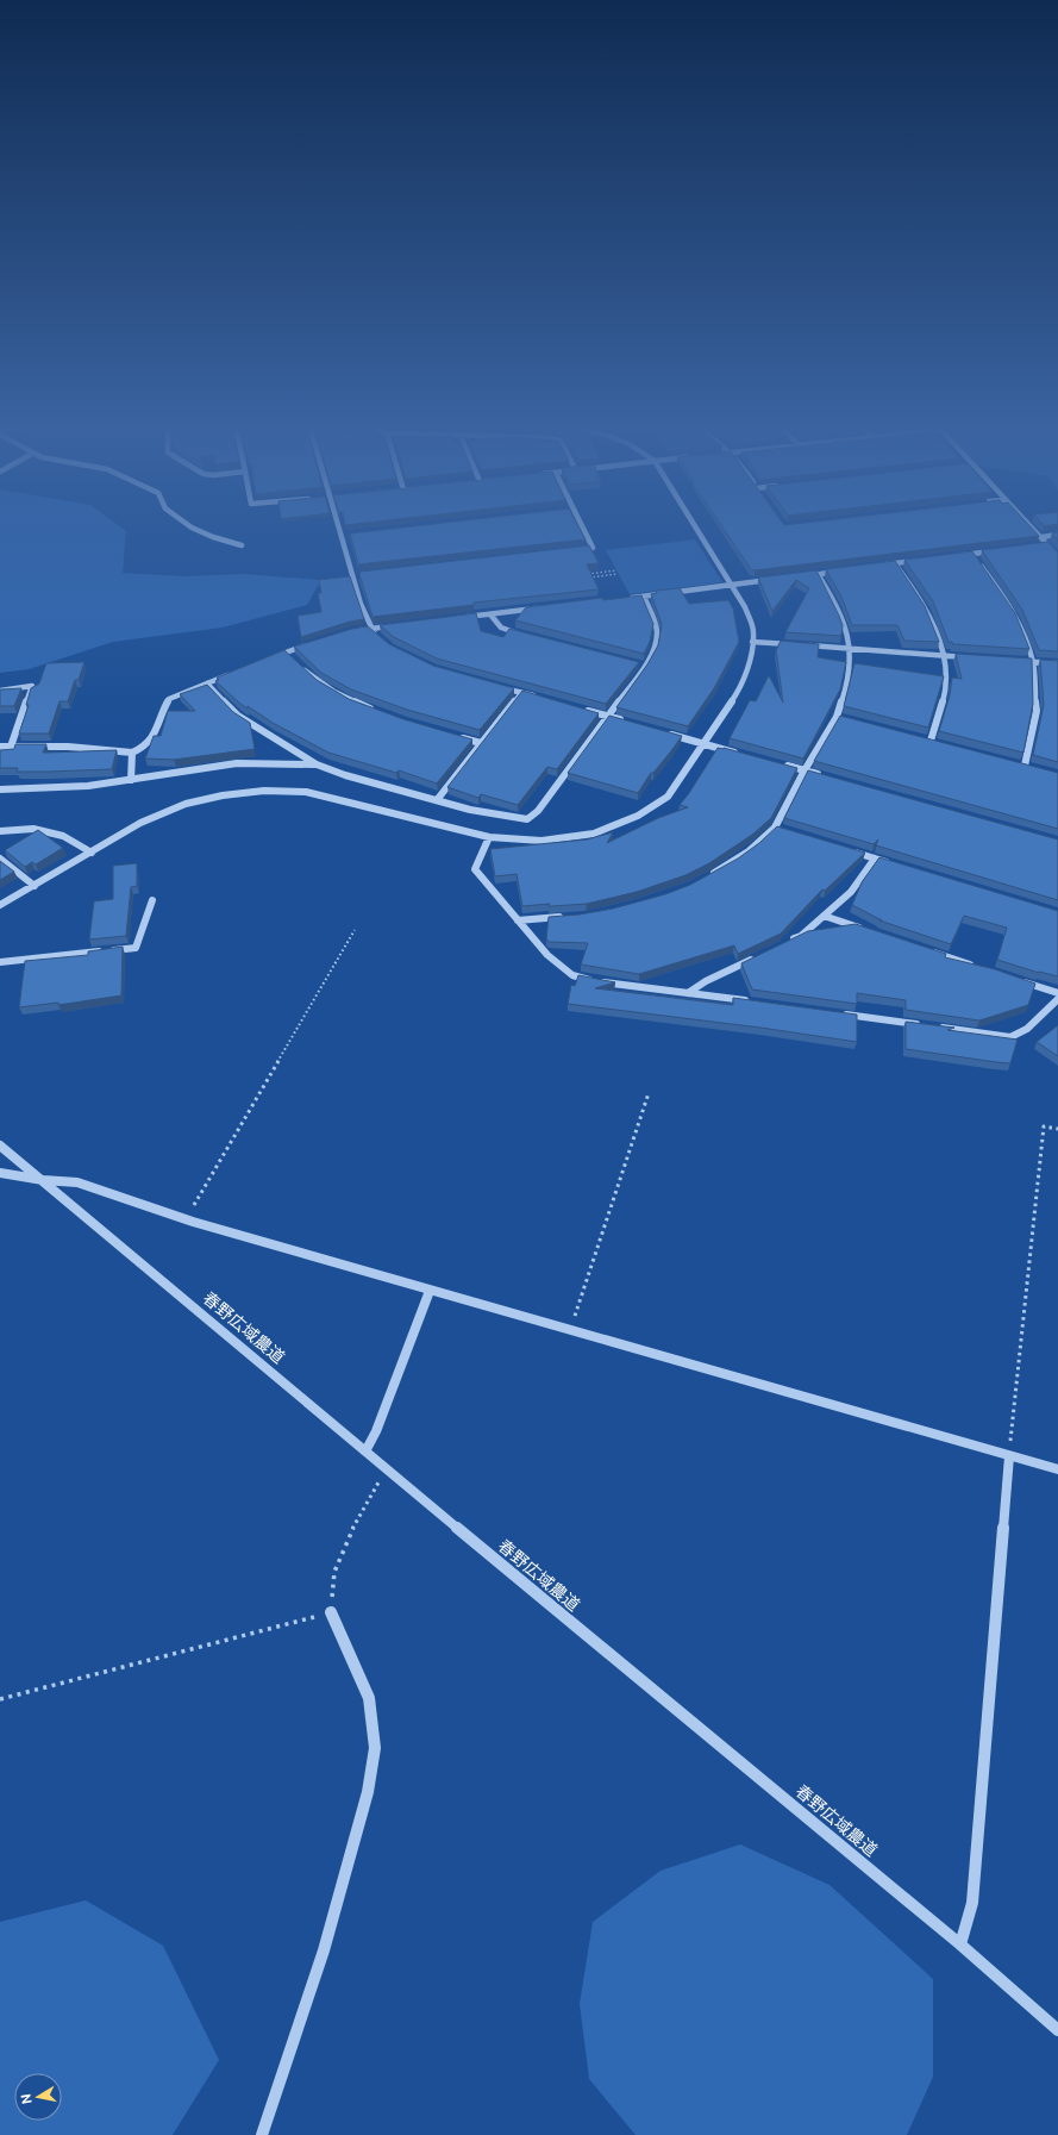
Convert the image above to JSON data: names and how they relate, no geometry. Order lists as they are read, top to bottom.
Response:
{
  "streets": {
    "street": ["春野広域農道"]
  },
  "north": "left"
}
